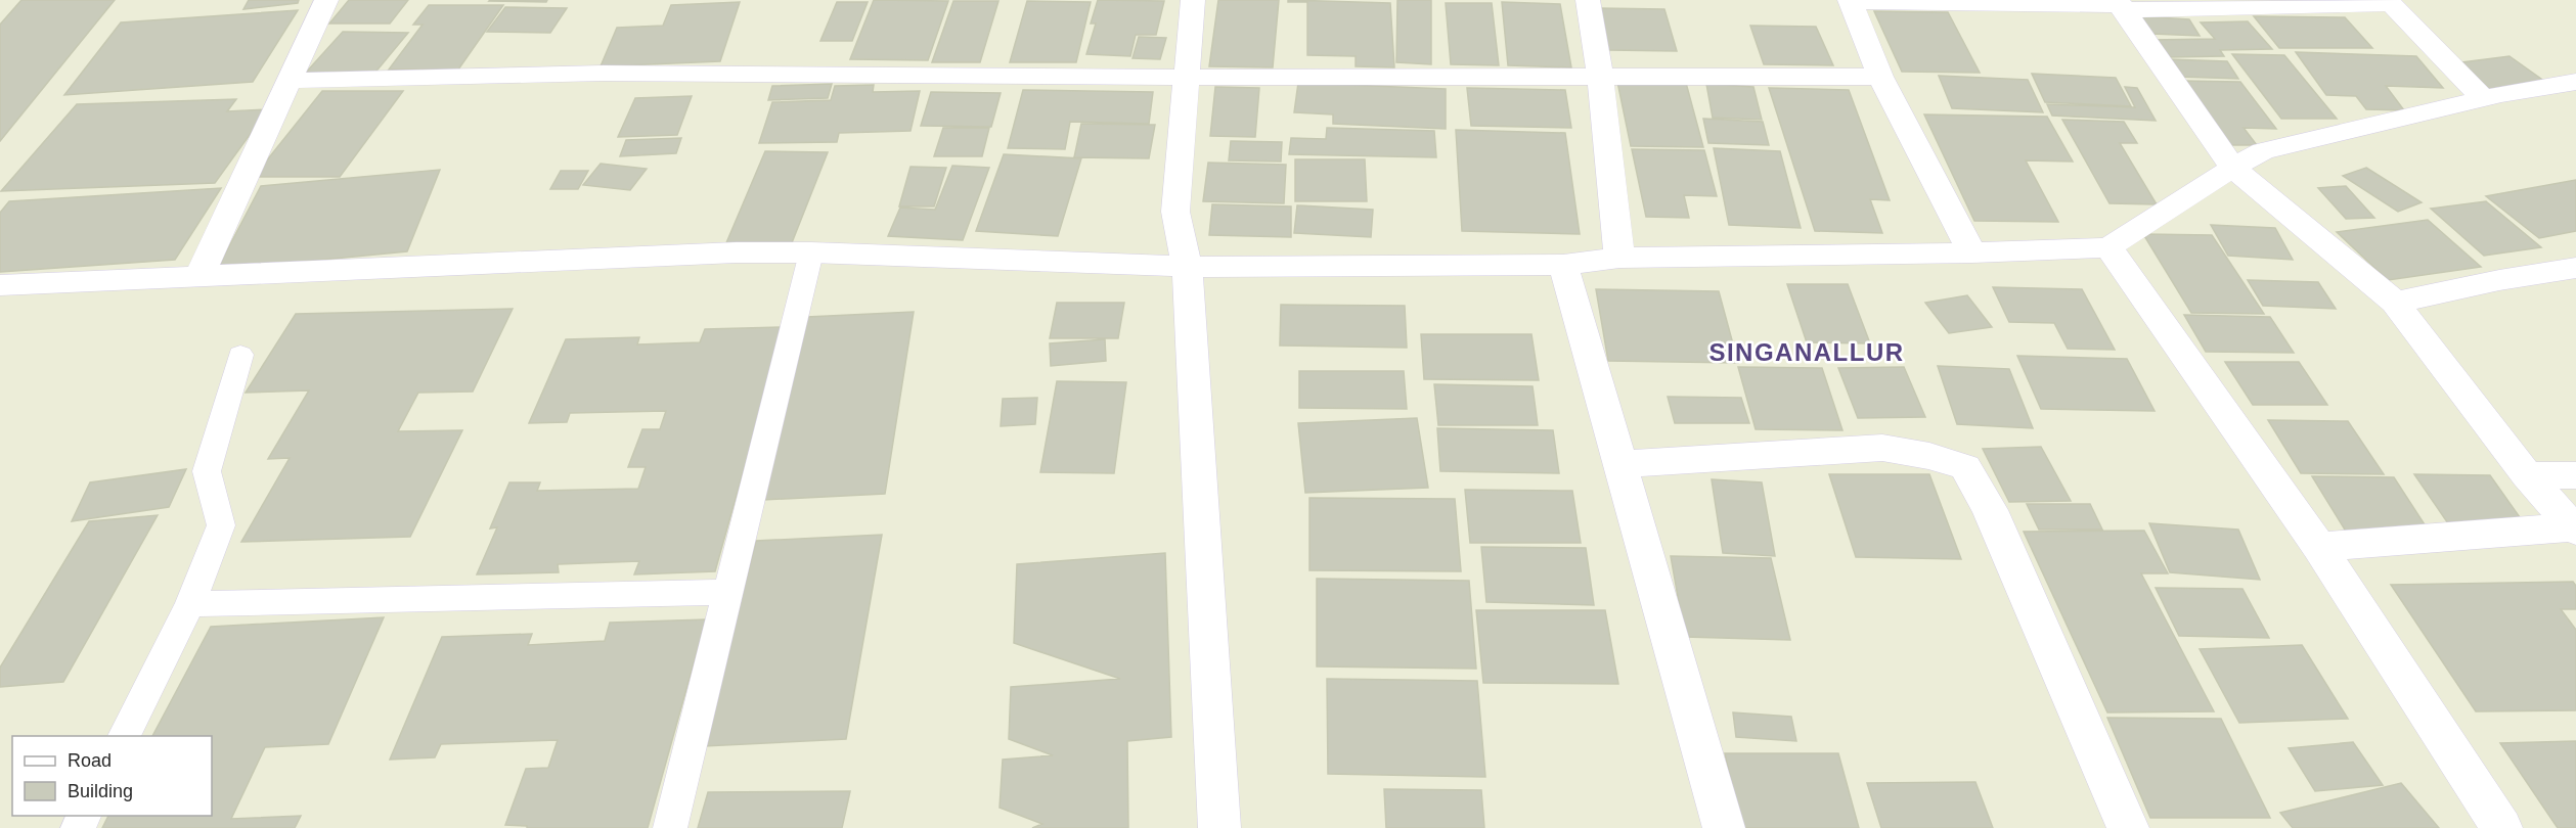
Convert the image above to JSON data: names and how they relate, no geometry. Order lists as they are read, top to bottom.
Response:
{
  "districts": ["SINGANALLUR"],
  "legend": ["Road", "Building"]
}
